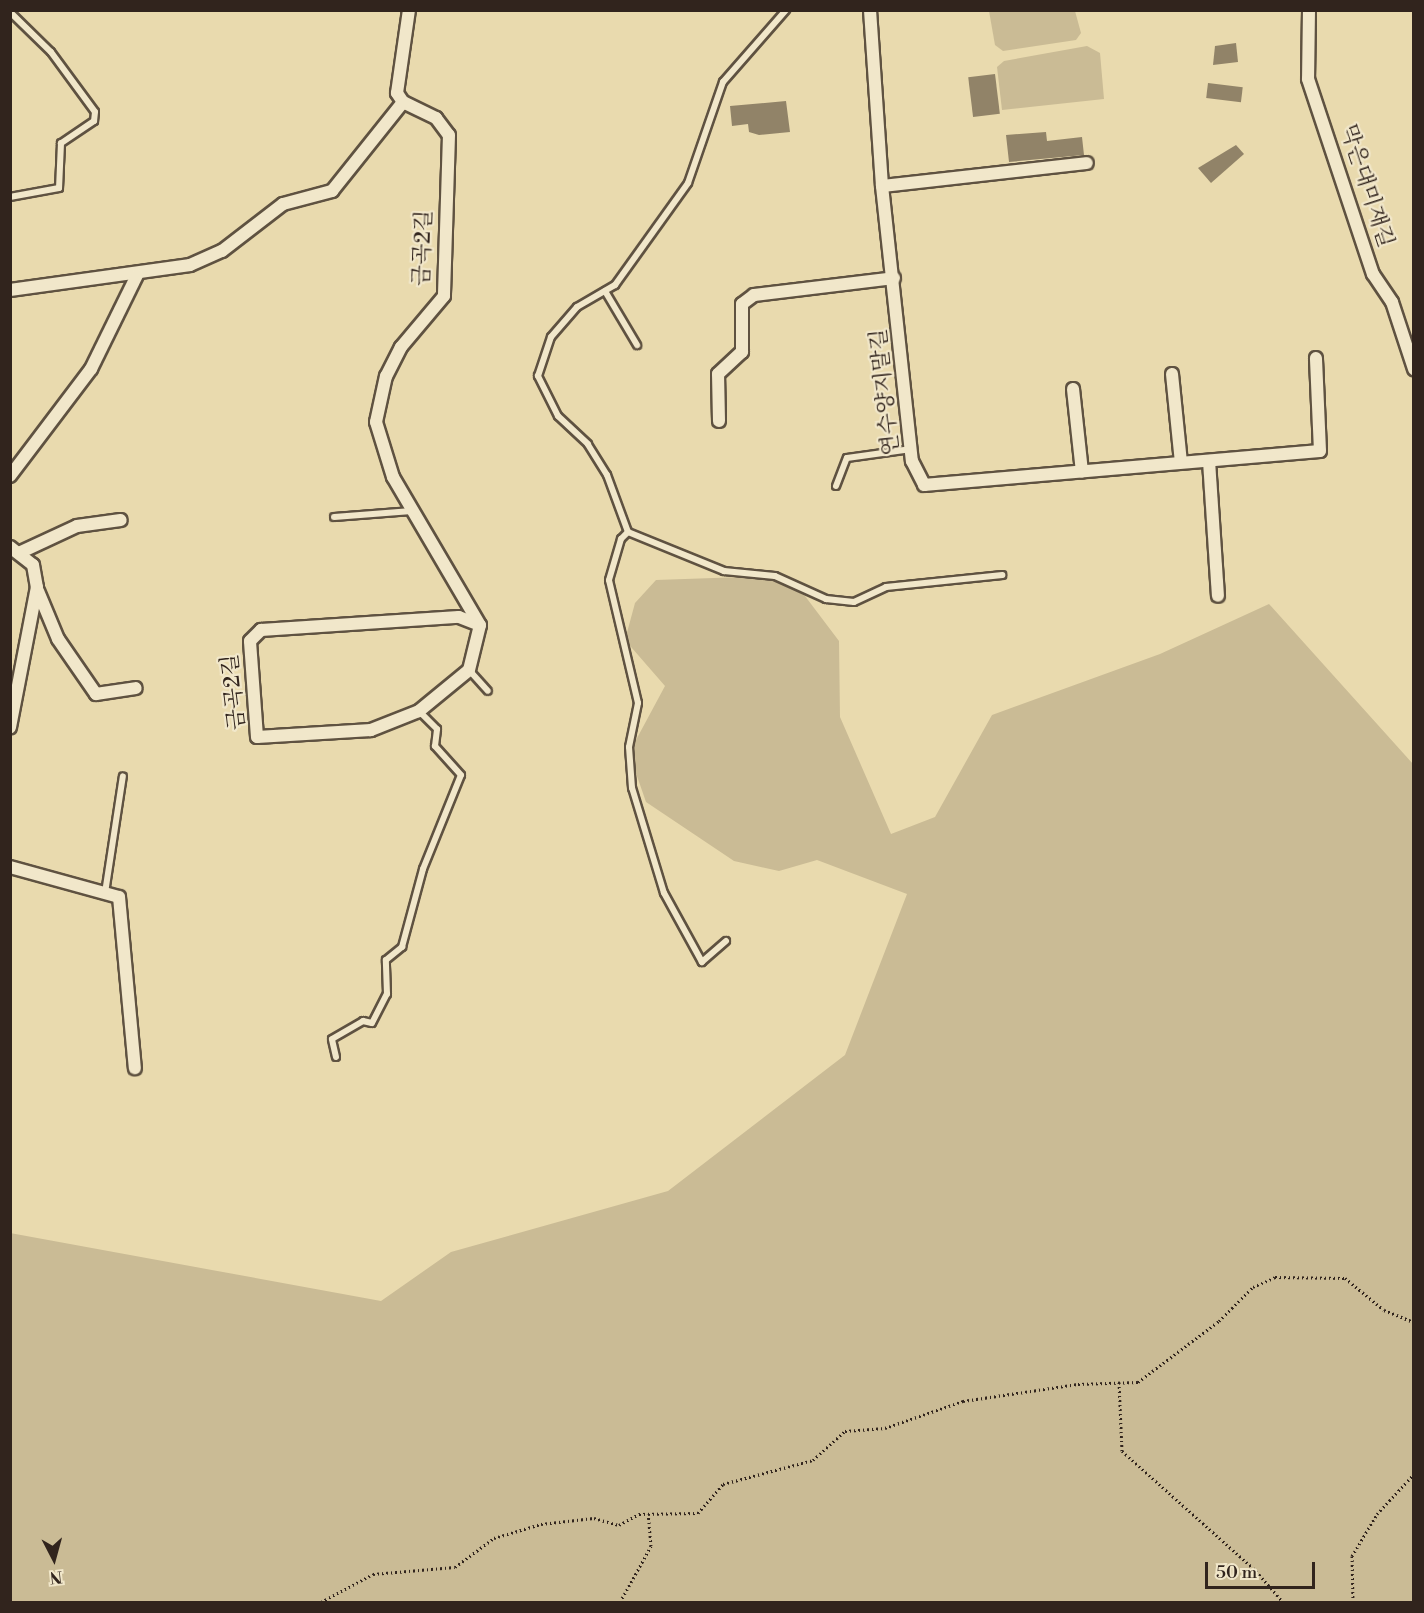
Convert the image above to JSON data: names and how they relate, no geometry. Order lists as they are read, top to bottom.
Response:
{
  "streets": {
    "street": ["막은대미재길", "금곡2길", "연수양지말길"]
  },
  "scale_bar": "50 m",
  "north": "bottom"
}
